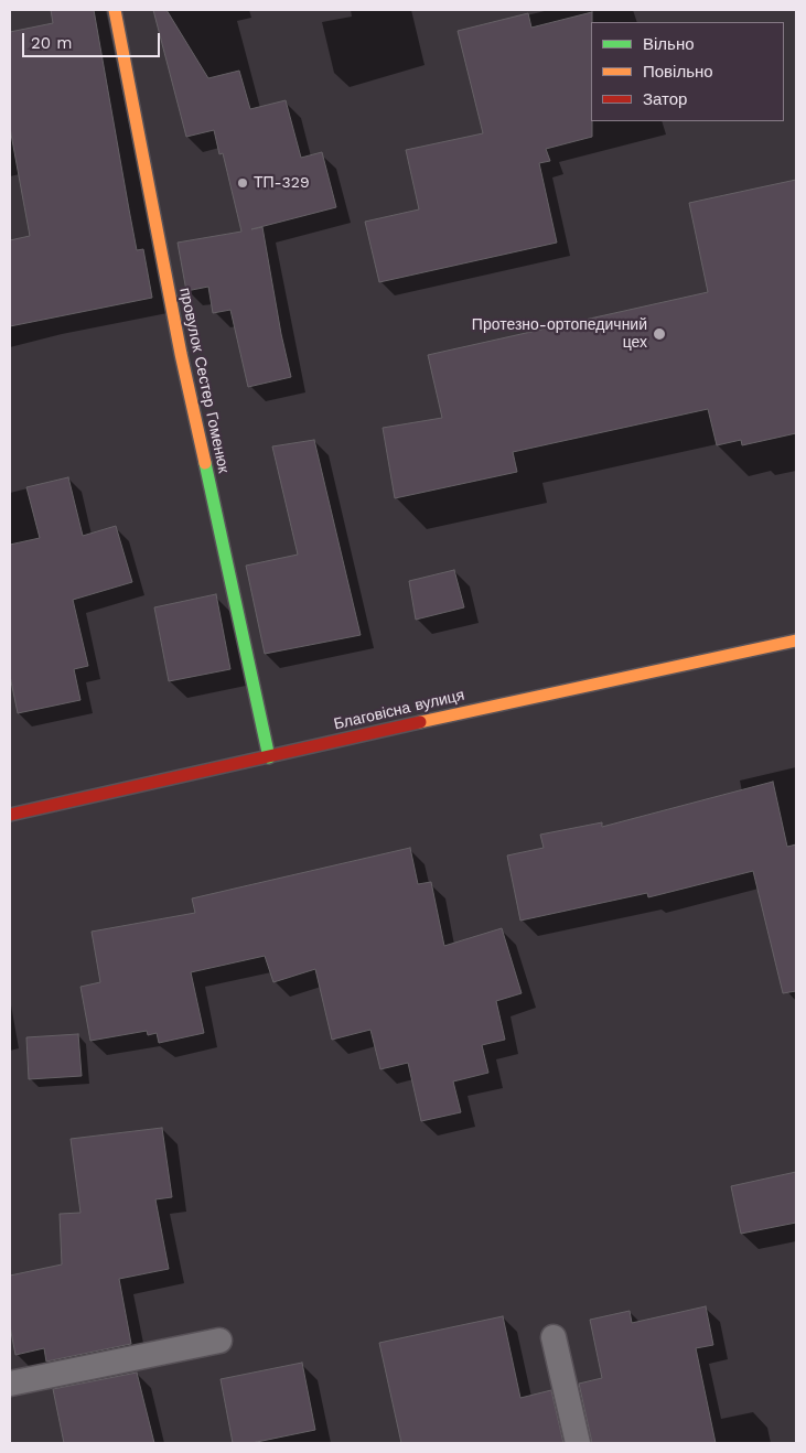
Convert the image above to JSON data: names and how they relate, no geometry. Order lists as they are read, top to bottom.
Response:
{
  "streets": {
    "main road": ["провулок Сестер Гоменюк", "Благовісна вулиця"]
  },
  "crossings": [
    ["провулок Сестер Гоменюк", "Благовісна вулиця"]
  ],
  "places": ["ТП-329", "Протезно-ортопедичний цех"],
  "legend": ["Вільно", "Повільно", "Затор"],
  "scale_bar": "20 m"
}
